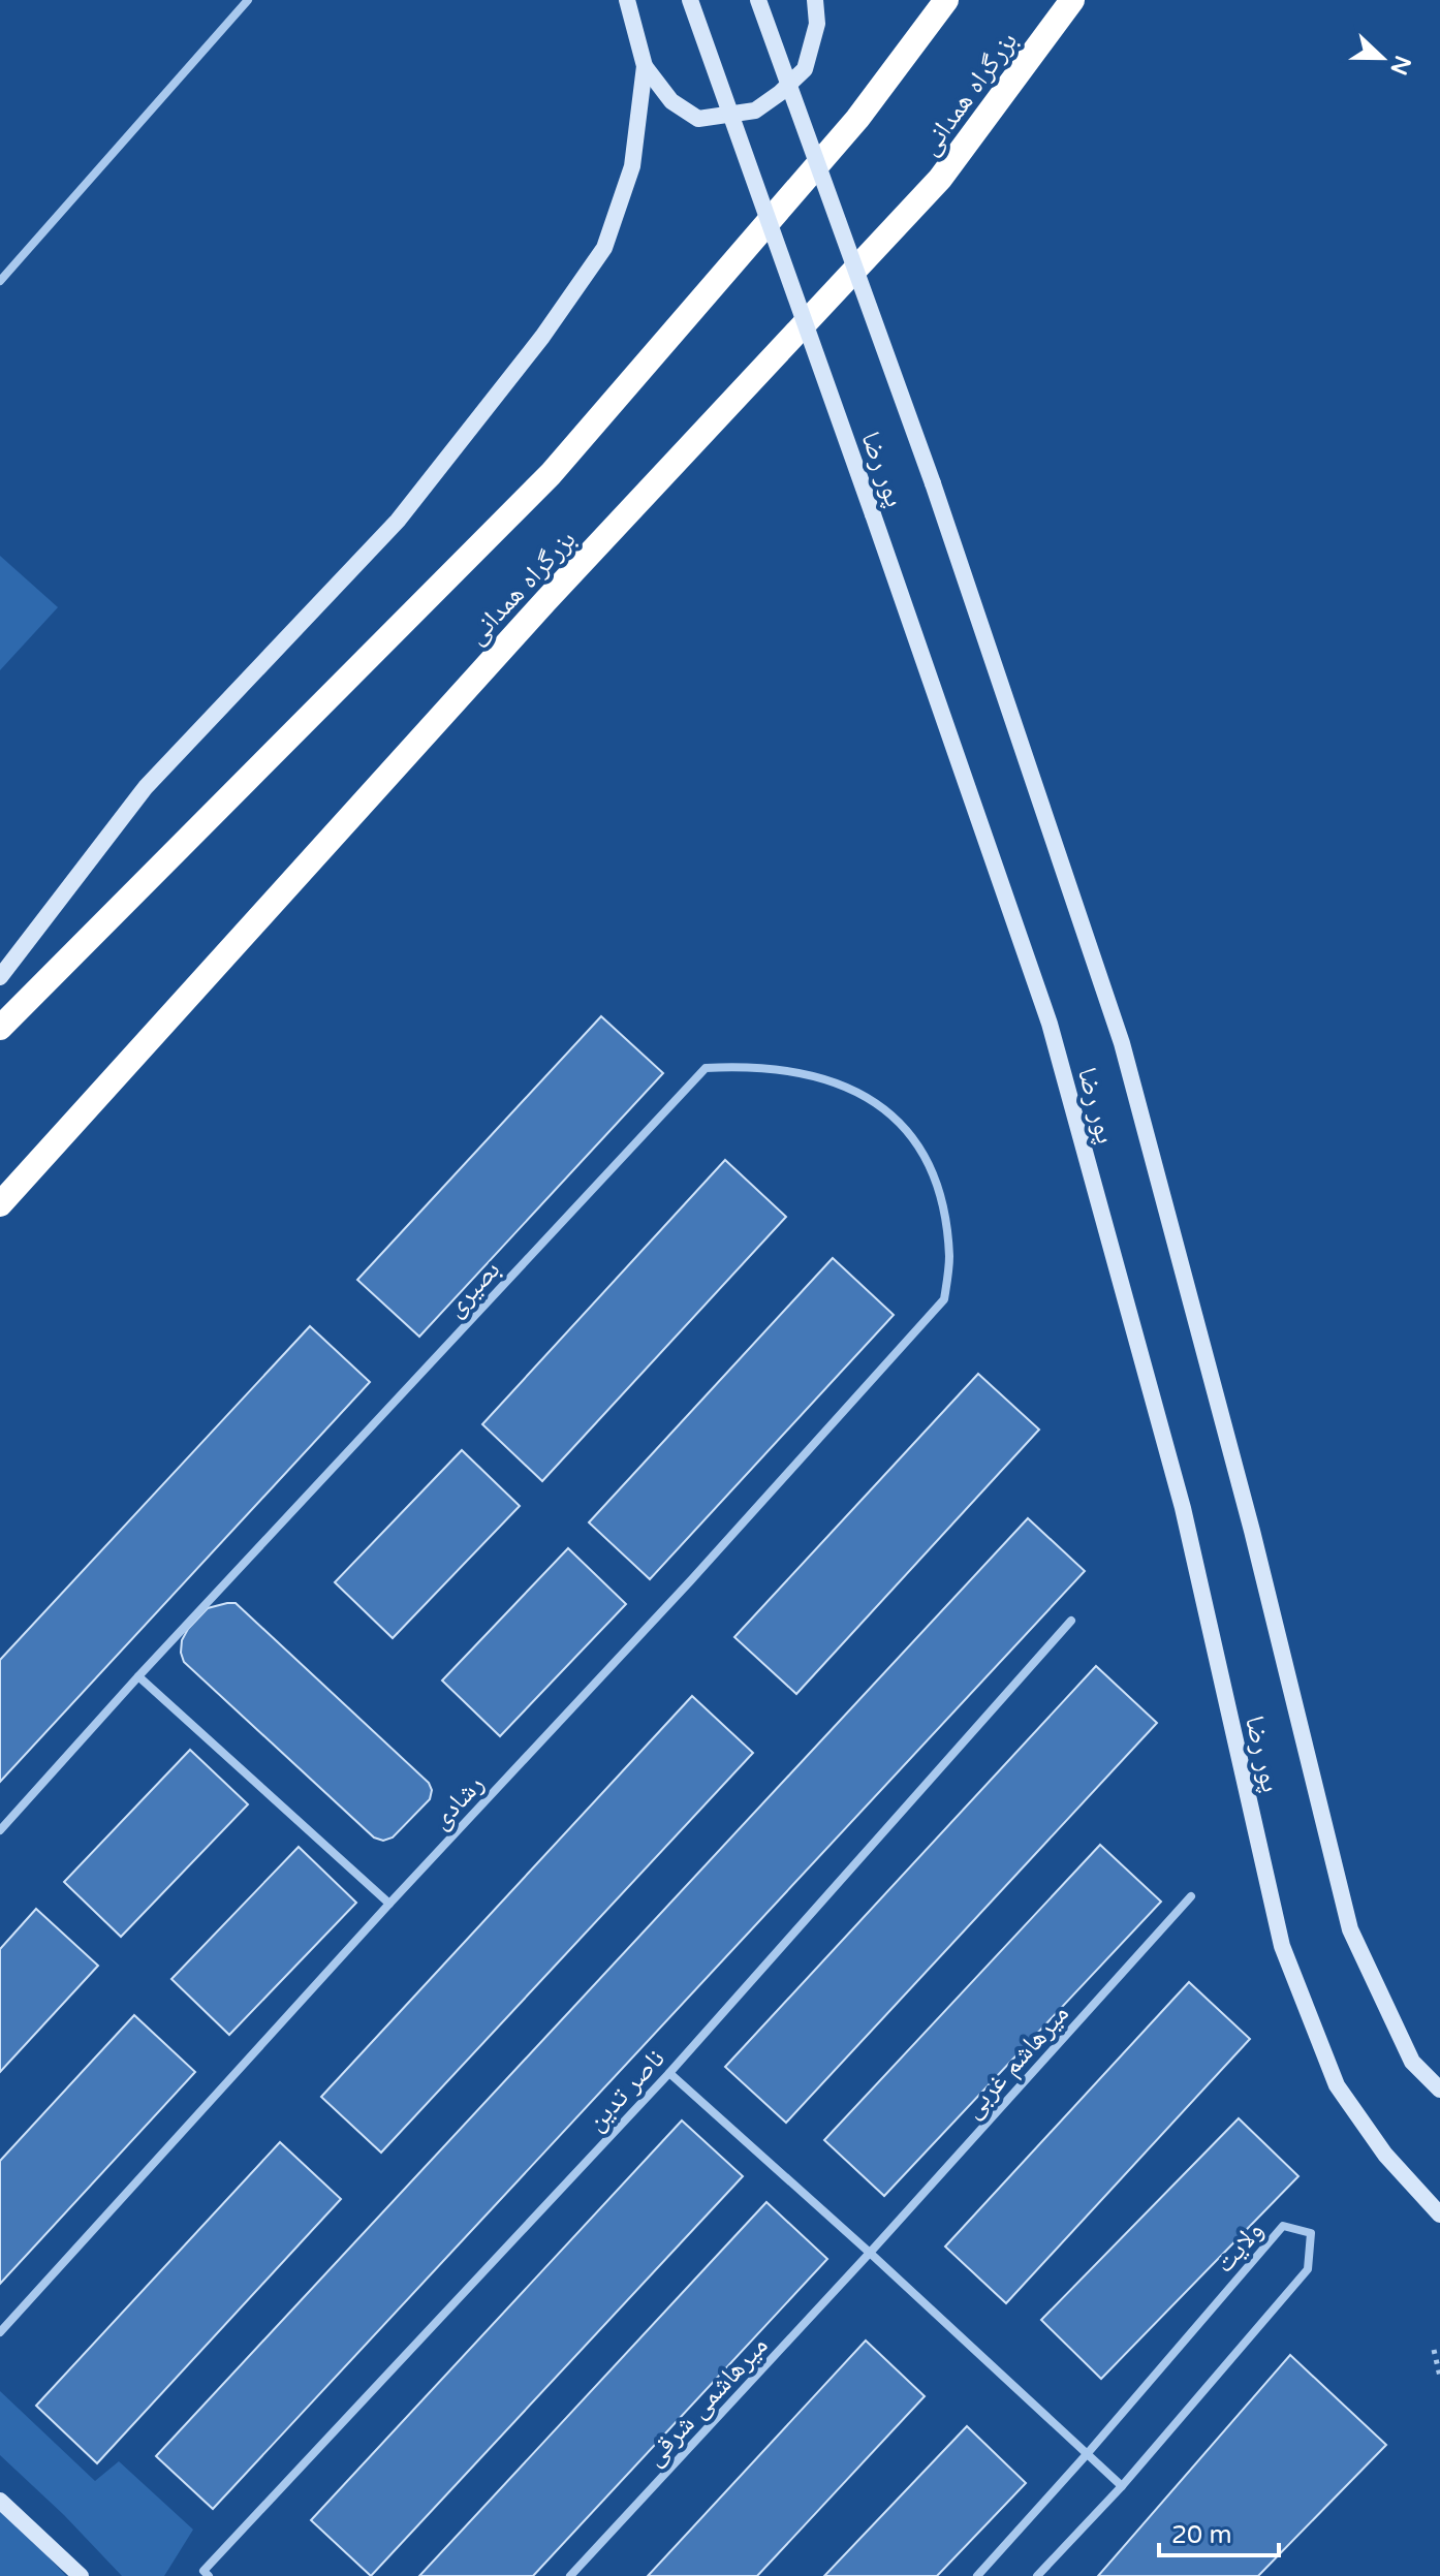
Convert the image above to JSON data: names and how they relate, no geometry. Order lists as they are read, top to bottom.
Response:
{
  "streets": {
    "highway": ["بزرگراه همدانی"],
    "street": [
      "پور رضا",
      "بصیری",
      "رشادی",
      "میرهاشم غربی",
      "ناصر تدین",
      "ولایت",
      "میرهاشمی شرقی"
    ]
  },
  "crossings": [
    ["بصیری", "رشادی"],
    ["میرهاشم غربی", "میرهاشمی شرقی"]
  ],
  "scale_bar": "20 m",
  "north": "right"
}
